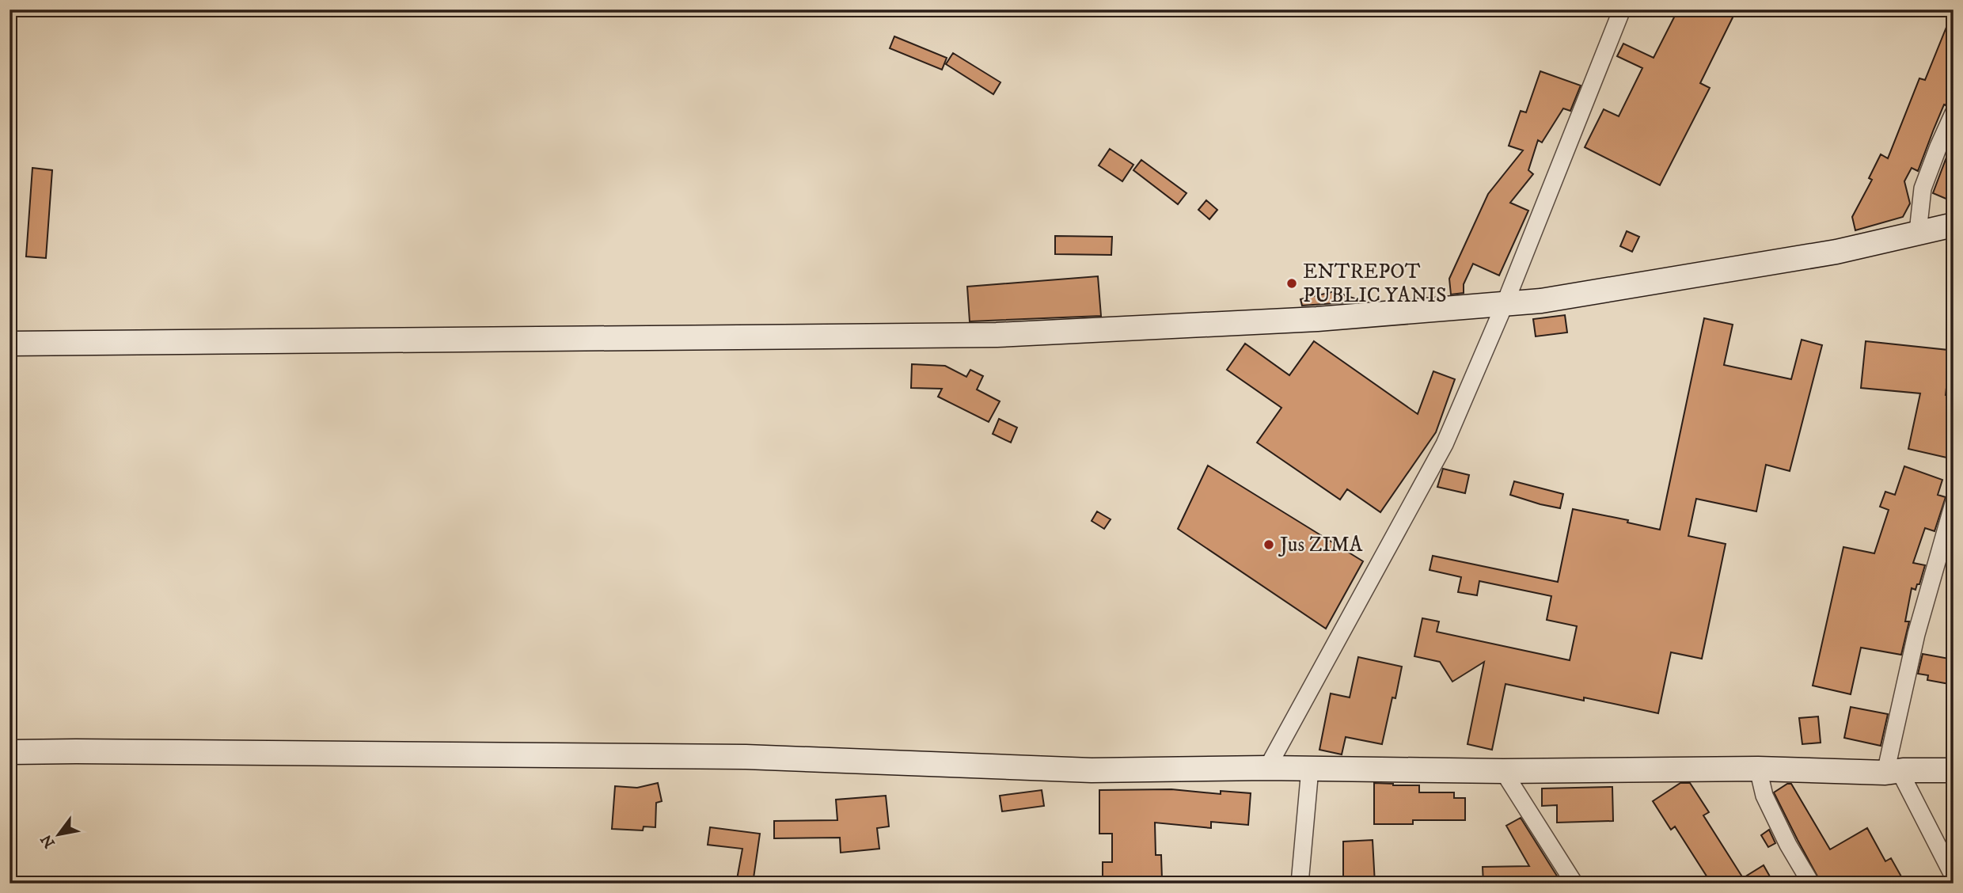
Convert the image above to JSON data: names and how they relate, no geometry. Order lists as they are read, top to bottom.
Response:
{
  "places": ["ENTREPOT PUBLIC YANIS", "Jus ZIMA"],
  "north": "bottom left"
}
